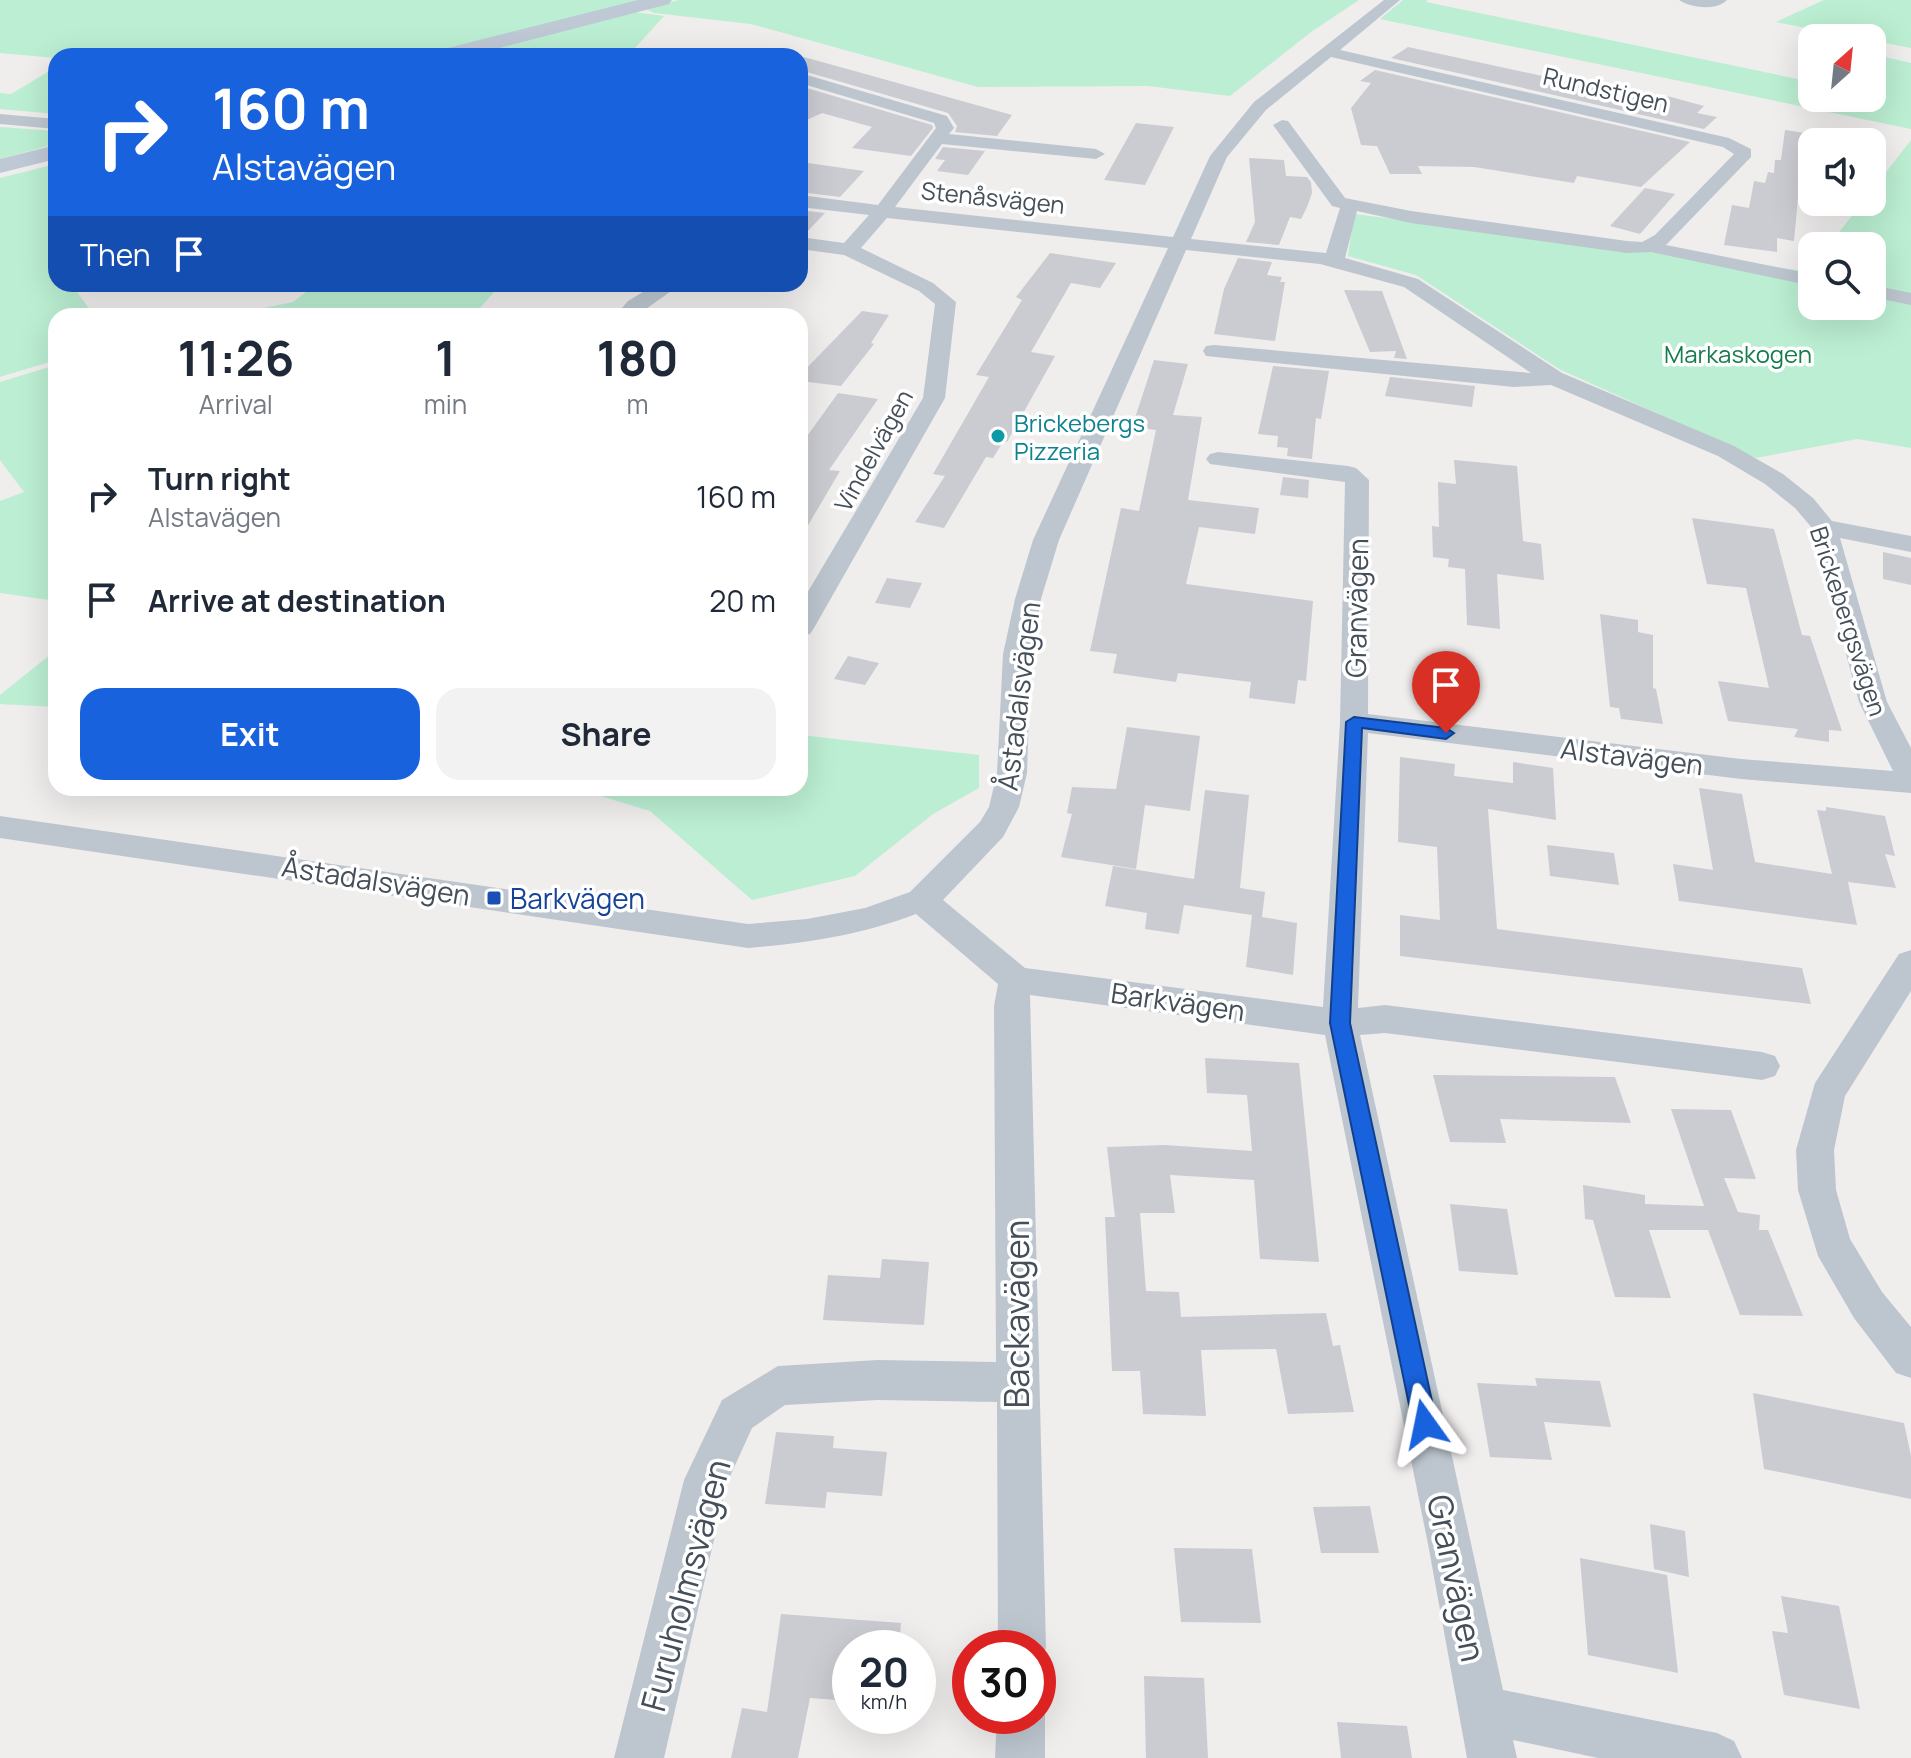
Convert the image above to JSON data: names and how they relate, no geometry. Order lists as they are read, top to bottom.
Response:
{
  "streets": {
    "street": [
      "Rundstigen",
      "Stenåsvägen",
      "Vindelvägen",
      "Granvägen",
      "Brickebergsvägen",
      "Åstadalsvägen",
      "Alstavägen",
      "Barkvägen",
      "Backavägen",
      "Furuholmsvägen"
    ]
  },
  "crossings": [
    ["Rundstigen", "Åstadalsvägen"],
    ["Stenåsvägen", "Brickebergsvägen"],
    ["Stenåsvägen", "Åstadalsvägen"],
    ["Granvägen", "Alstavägen"],
    ["Granvägen", "Barkvägen"],
    ["Brickebergsvägen", "Åstadalsvägen"],
    ["Brickebergsvägen", "Alstavägen"],
    ["Barkvägen", "Backavägen"],
    ["Backavägen", "Furuholmsvägen"]
  ],
  "parks": ["Markaskogen"],
  "places": {
    "other": ["Brickebergs Pizzeria"],
    "transit": ["Barkvägen"]
  },
  "north": "top right",
  "page": {
    "turn": ["160 m", "Alstavägen"],
    "then": "Then",
    "eta": [
      "11:26",
      "Arrival",
      "1",
      "min",
      "180",
      "m"
    ],
    "list": [
      {
        "name": "Turn right",
        "note": "Alstavägen",
        "value": "160 m"
      },
      {
        "name": "Arrive at destination",
        "value": "20 m"
      }
    ],
    "buttons": ["Exit", "Share"],
    "speed": "20 km/h",
    "limit": "30"
  }
}
